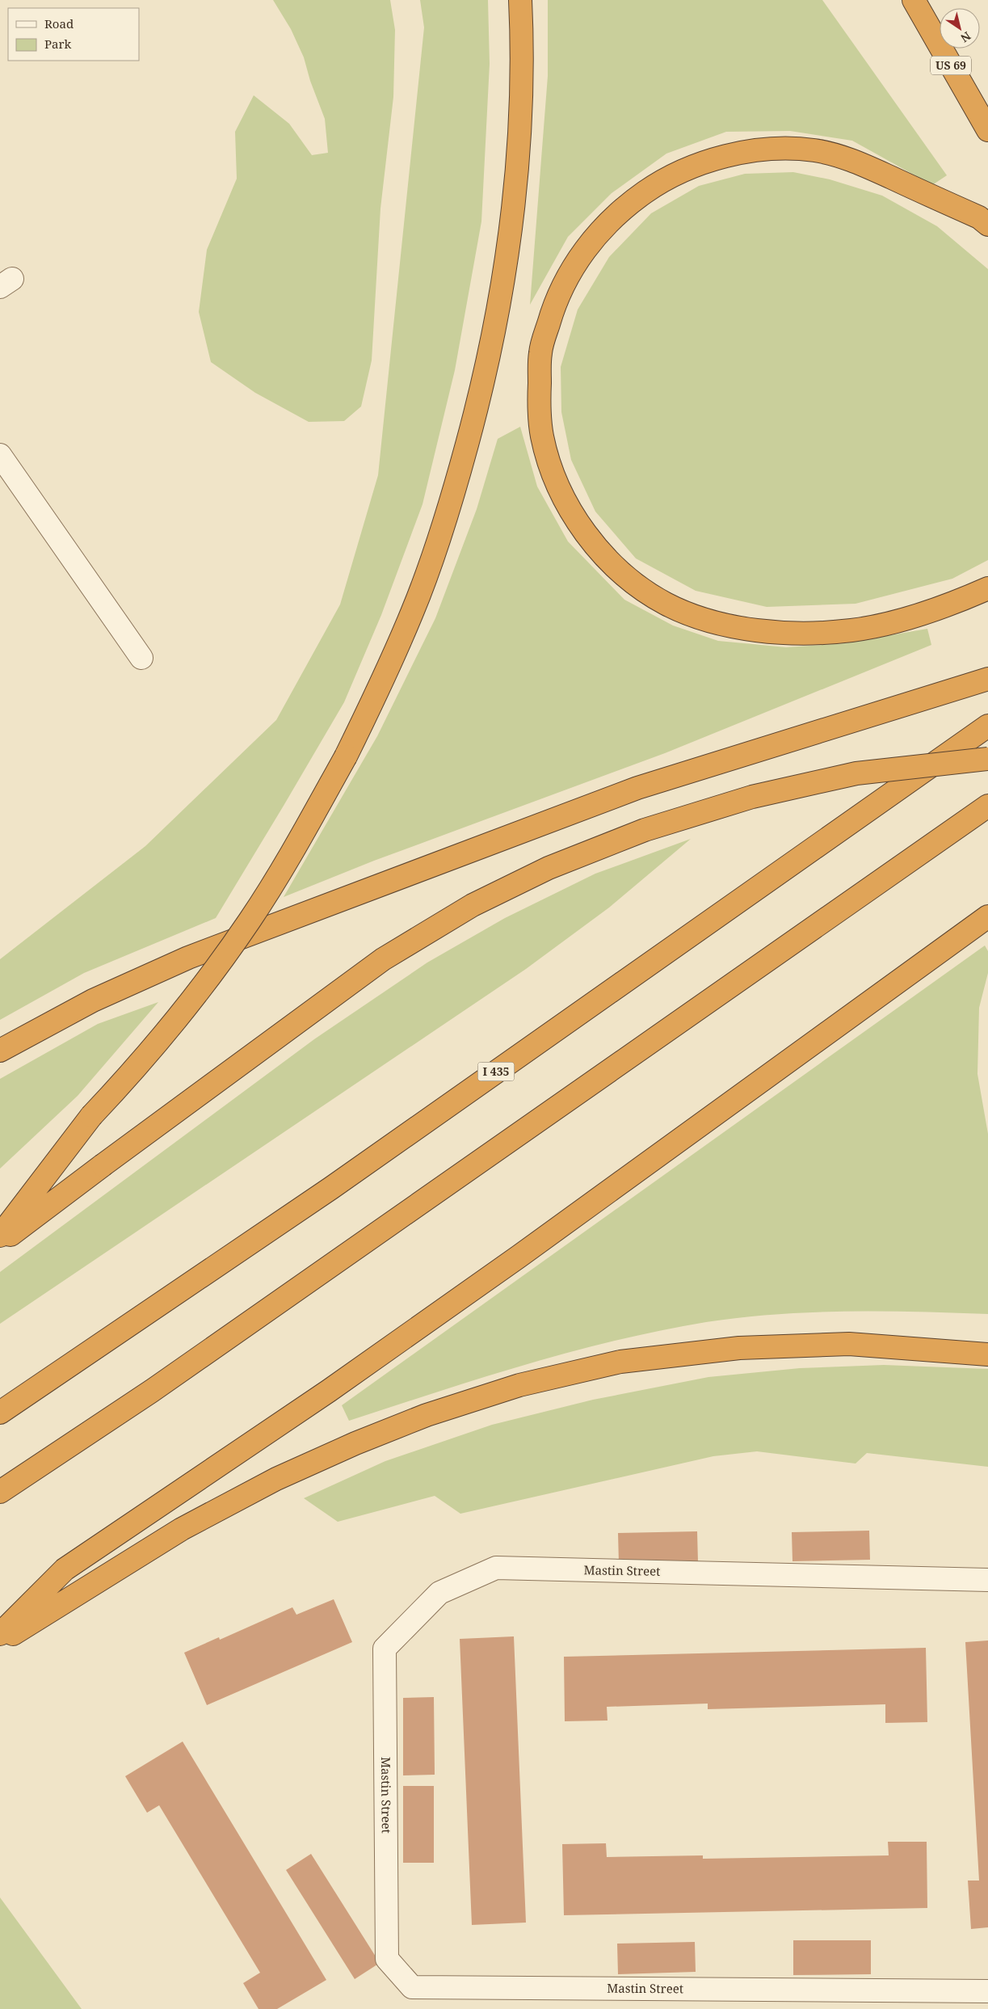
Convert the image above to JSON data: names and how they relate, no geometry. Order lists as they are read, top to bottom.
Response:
{
  "streets": {
    "highway": ["US 69", "I 435"],
    "street": ["Mastin Street"]
  },
  "legend": ["Road", "Park"],
  "north": "bottom right"
}
